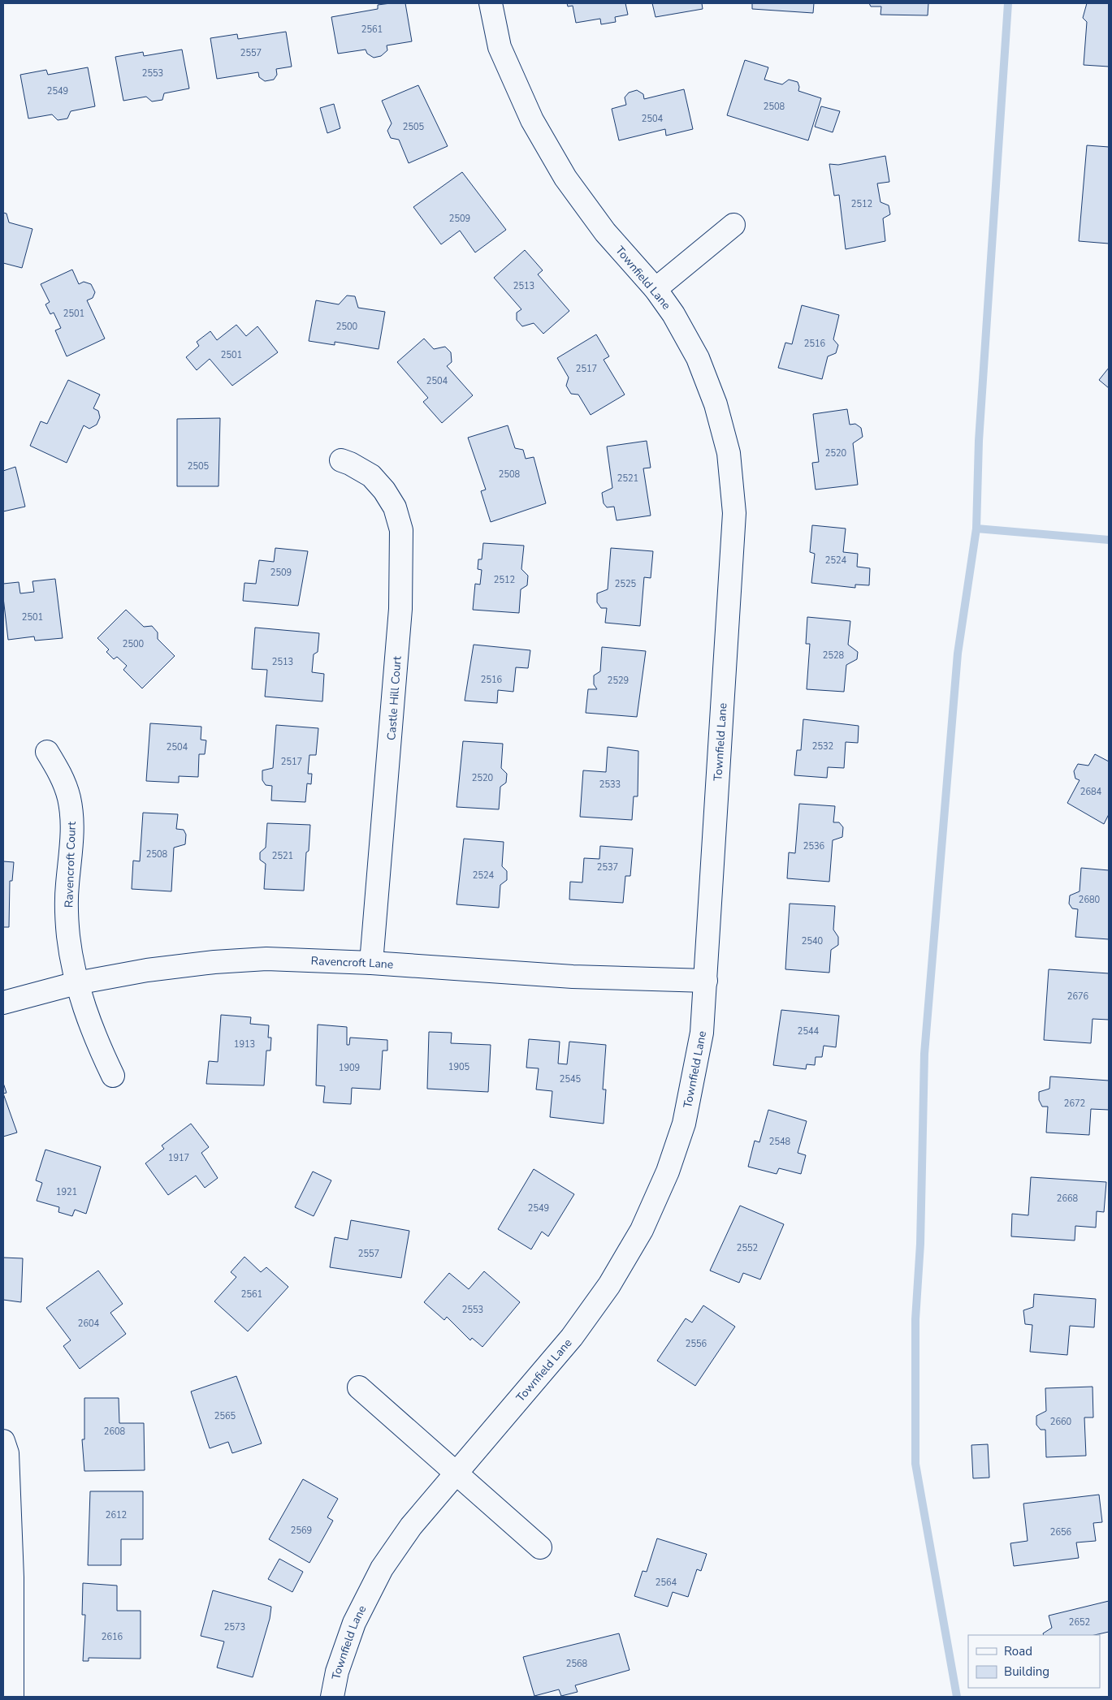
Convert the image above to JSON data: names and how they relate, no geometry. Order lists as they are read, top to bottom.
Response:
{
  "streets": {
    "street": [
      "Townfield Lane",
      "Castle Hill Court",
      "Ravencroft Court",
      "Ravencroft Lane"
    ]
  },
  "crossings": [
    ["Townfield Lane", "Ravencroft Lane"],
    ["Castle Hill Court", "Ravencroft Lane"],
    ["Ravencroft Court", "Ravencroft Lane"]
  ],
  "house_numbers": [
    "2561",
    "2557",
    "2553",
    "2549",
    "2508",
    "2504",
    "2505",
    "2512",
    "2509",
    "2513",
    "2501",
    "2500",
    "2516",
    "2501",
    "2517",
    "2504",
    "2520",
    "2505",
    "2508",
    "2521",
    "2524",
    "2509",
    "2512",
    "2525",
    "2501",
    "2500",
    "2528",
    "2513",
    "2516",
    "2529",
    "2532",
    "2504",
    "2517",
    "2520",
    "2533",
    "2684",
    "2536",
    "2508",
    "2521",
    "2537",
    "2524",
    "2680",
    "2540",
    "2676",
    "2544",
    "1913",
    "1905",
    "1909",
    "2545",
    "2672",
    "2548",
    "1917",
    "1921",
    "2668",
    "2549",
    "2552",
    "2557",
    "2561",
    "2553",
    "2604",
    "2556",
    "2565",
    "2660",
    "2608",
    "2612",
    "2569",
    "2656",
    "2564",
    "2652",
    "2573",
    "2616",
    "2568"
  ],
  "legend": ["Road", "Building"]
}
